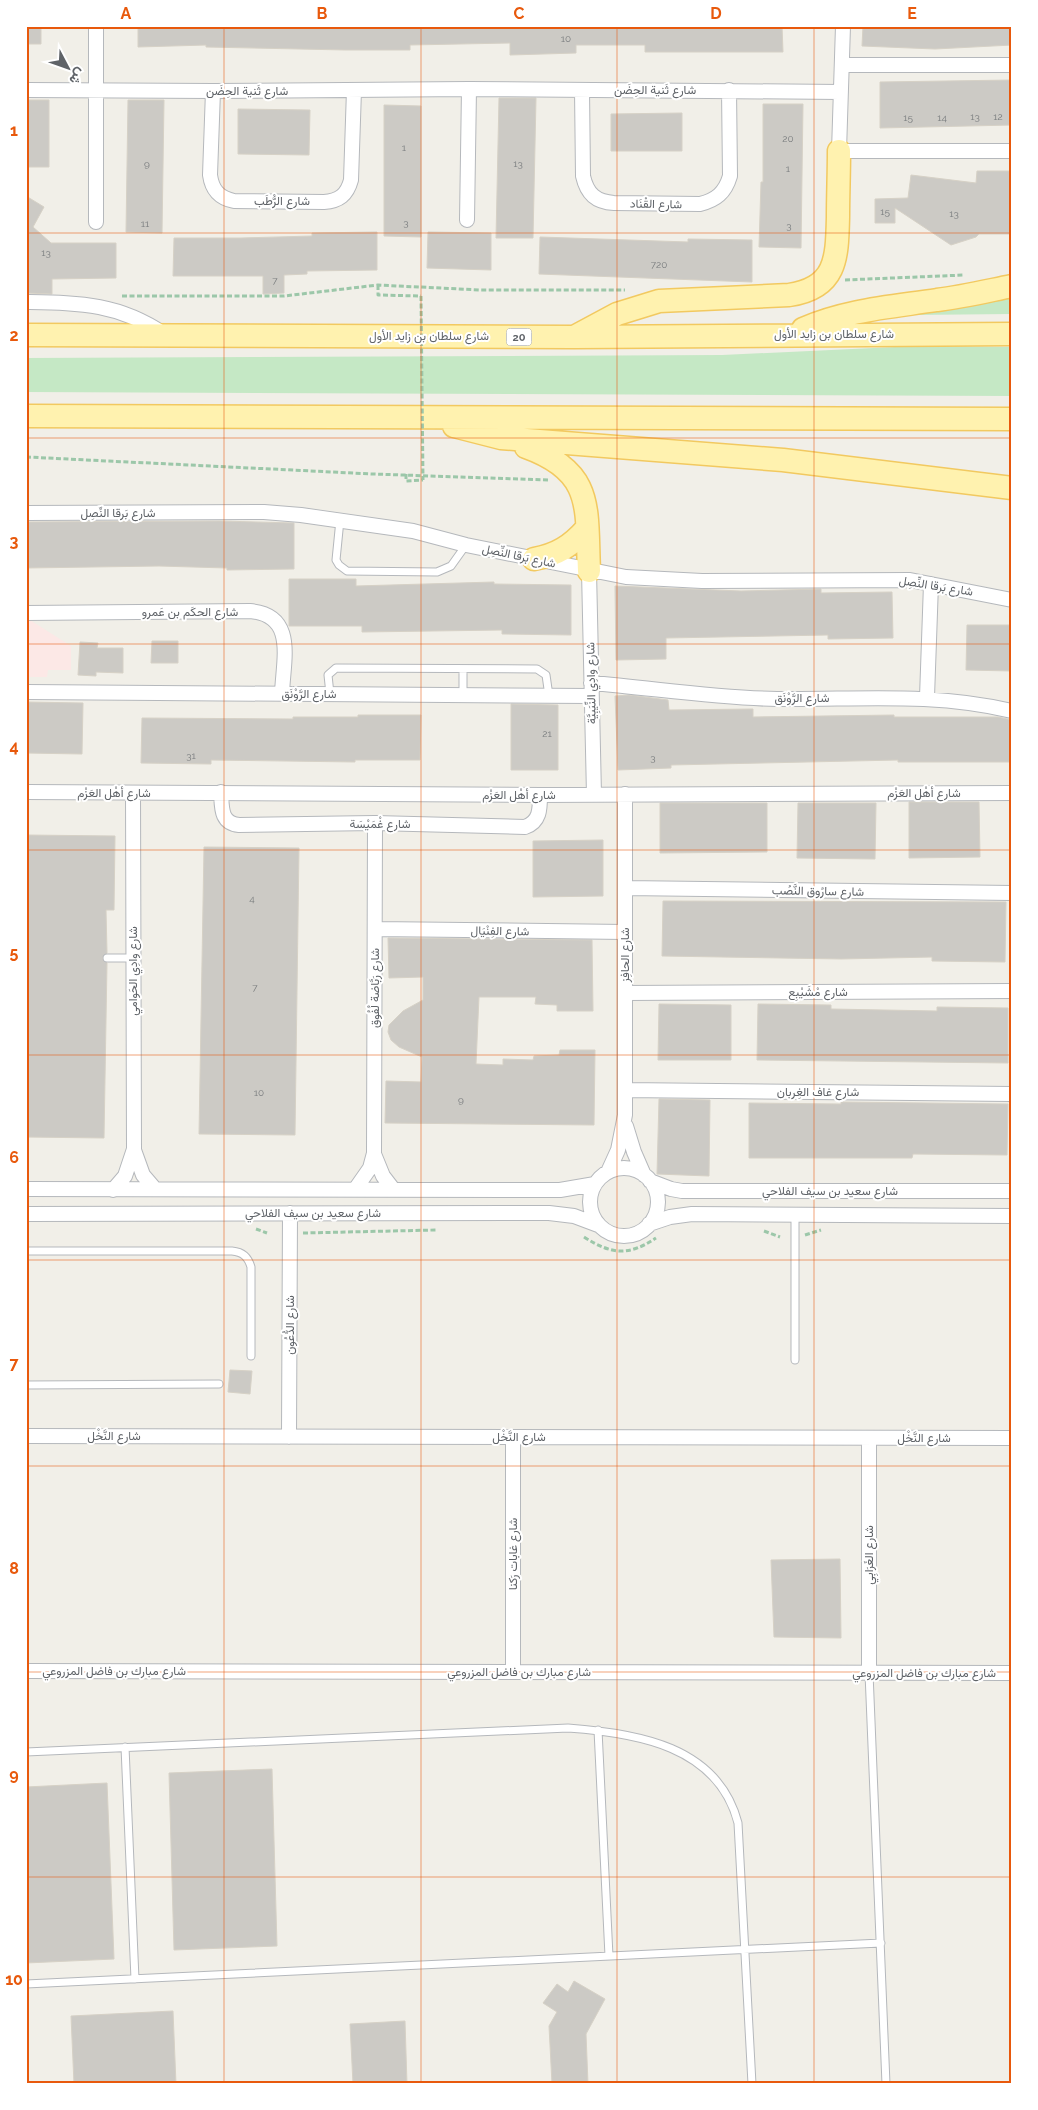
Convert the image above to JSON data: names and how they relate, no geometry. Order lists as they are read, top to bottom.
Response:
{
  "streets": {
    "main road": ["شارع سلطان بن زايد الأول", "20"],
    "street": [
      "شارع ثَنية الحِضَن",
      "شارع الرُّطَب",
      "شارع القْنَاد",
      "شارع بَرقا النِّصِل",
      "شارع الحكَم بن عَمرو",
      "شارع وادِي النِّيَبِيَّة",
      "شارع الرَّوْنَق",
      "شارع أهْل العَزْم",
      "شارع غْمَيْسَة",
      "شارع سارُوق النَّصُب",
      "شارع الفِنْيَال",
      "شارع الحافِز",
      "شارع وادِي الحَوامي",
      "شارع رَبَّاضة لُفُوق",
      "شارع مْشَيْبِع",
      "شارع غاف الغِربان",
      "شارع سعيد بن سيف الفلاحي",
      "شارع الدُّعُون",
      "شارع النَّخْل",
      "شارع غابات رَكنا",
      "شارع الغَرَابِي",
      "شارع مبارك بن فاضل المزروعي"
    ]
  },
  "crossings": [
    ["شارع ثَنية الحِضَن", "شارع الرُّطَب"],
    ["شارع ثَنية الحِضَن", "شارع القْنَاد"],
    ["شارع بَرقا النِّصِل", "شارع وادِي النِّيَبِيَّة"],
    ["شارع الحكَم بن عَمرو", "شارع الرَّوْنَق"],
    ["شارع وادِي النِّيَبِيَّة", "شارع الرَّوْنَق"],
    ["شارع وادِي النِّيَبِيَّة", "شارع أهْل العَزْم"],
    ["شارع أهْل العَزْم", "شارع غْمَيْسَة"],
    ["شارع أهْل العَزْم", "شارع الحافِز"],
    ["شارع أهْل العَزْم", "شارع وادِي الحَوامي"],
    ["شارع غْمَيْسَة", "شارع رَبَّاضة لُفُوق"],
    ["شارع سارُوق النَّصُب", "شارع الحافِز"],
    ["شارع الفِنْيَال", "شارع الحافِز"],
    ["شارع الفِنْيَال", "شارع رَبَّاضة لُفُوق"],
    ["شارع الحافِز", "شارع مْشَيْبِع"],
    ["شارع الحافِز", "شارع غاف الغِربان"],
    ["شارع الحافِز", "شارع سعيد بن سيف الفلاحي"],
    ["شارع وادِي الحَوامي", "شارع سعيد بن سيف الفلاحي"],
    ["شارع رَبَّاضة لُفُوق", "شارع سعيد بن سيف الفلاحي"],
    ["شارع سعيد بن سيف الفلاحي", "شارع الدُّعُون"],
    ["شارع الدُّعُون", "شارع النَّخْل"],
    ["شارع النَّخْل", "شارع غابات رَكنا"],
    ["شارع النَّخْل", "شارع الغَرَابِي"],
    ["شارع غابات رَكنا", "شارع مبارك بن فاضل المزروعي"],
    ["شارع الغَرَابِي", "شارع مبارك بن فاضل المزروعي"]
  ],
  "house_numbers": [
    "10",
    "13",
    "12",
    "15",
    "14",
    "20",
    "1",
    "9",
    "13",
    "1",
    "15",
    "13",
    "3",
    "11",
    "3",
    "13",
    "720",
    "7",
    "21",
    "31",
    "3",
    "4",
    "7",
    "10",
    "9"
  ],
  "north": "bottom right",
  "grid": {
    "columns": [
      "A",
      "B",
      "C",
      "D",
      "E"
    ],
    "rows": [
      "1",
      "2",
      "3",
      "4",
      "5",
      "6",
      "7",
      "8",
      "9",
      "10"
    ]
  }
}
